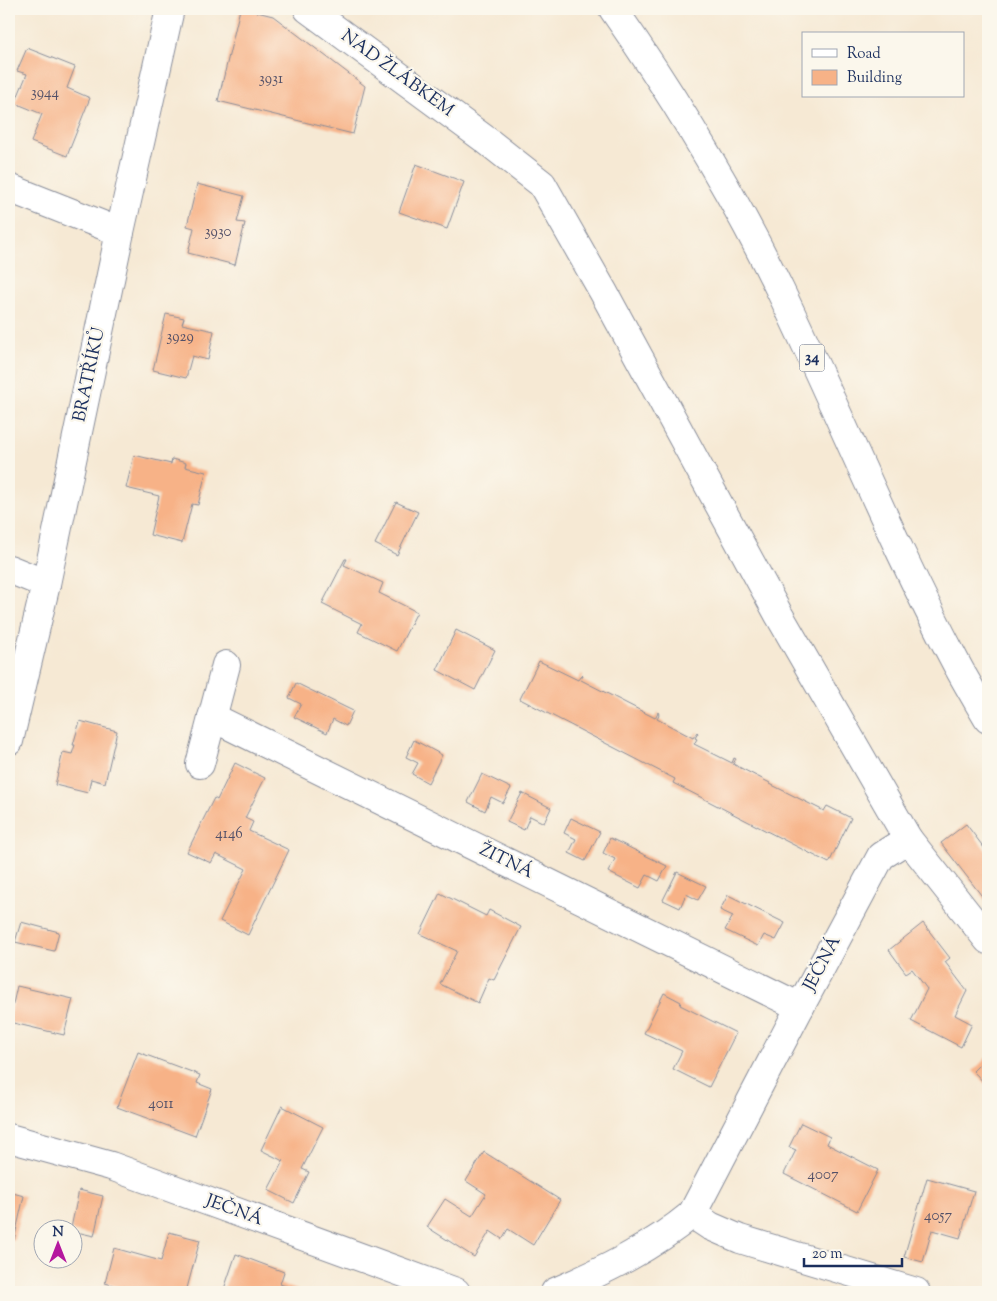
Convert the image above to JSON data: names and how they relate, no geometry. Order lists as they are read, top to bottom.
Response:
{
  "streets": {
    "street": [
      "NAD ŽLÁBKEM",
      "34",
      "BRATŘÍKŮ",
      "ŽITNÁ",
      "JEČNÁ"
    ]
  },
  "crossings": [
    ["NAD ŽLÁBKEM", "JEČNÁ"],
    ["ŽITNÁ", "JEČNÁ"]
  ],
  "house_numbers": [
    "3931",
    "3944",
    "3930",
    "3929",
    "4146",
    "4011",
    "4007",
    "4057"
  ],
  "legend": ["Road", "Building"],
  "scale_bar": "20 m",
  "north": "top"
}
